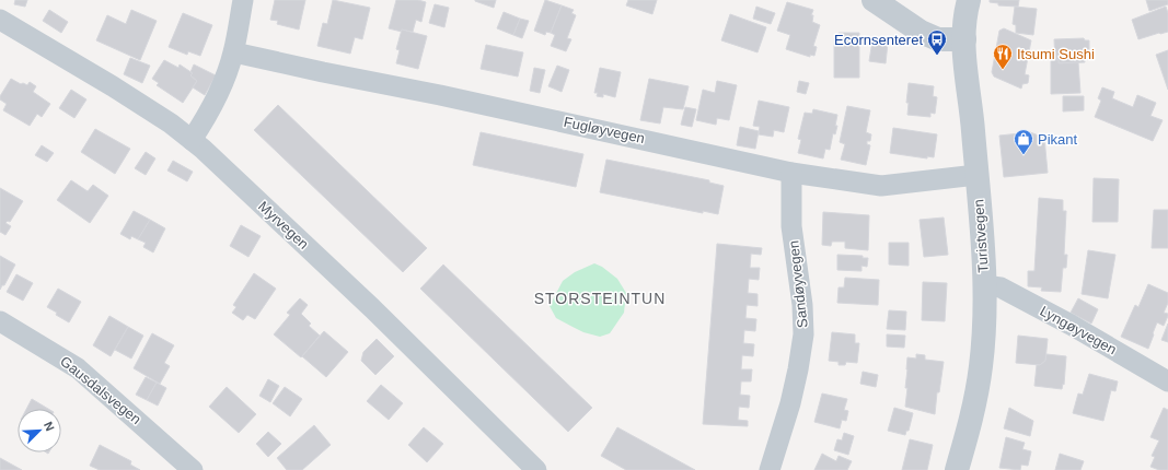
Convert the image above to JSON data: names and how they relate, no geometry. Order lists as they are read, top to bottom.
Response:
{
  "streets": {
    "street": [
      "Fugløyvegen",
      "Myrvegen",
      "Turistvegen",
      "Sandøyvegen",
      "Lyngøyvegen",
      "Gausdalsvegen"
    ]
  },
  "crossings": [
    ["Fugløyvegen", "Turistvegen"],
    ["Fugløyvegen", "Sandøyvegen"],
    ["Turistvegen", "Lyngøyvegen"]
  ],
  "districts": ["STORSTEINTUN"],
  "places": {
    "bus stop": ["Ecornsenteret"],
    "restaurant": ["Itsumi Sushi"],
    "shop": ["Pikant"]
  },
  "north": "top right"
}
